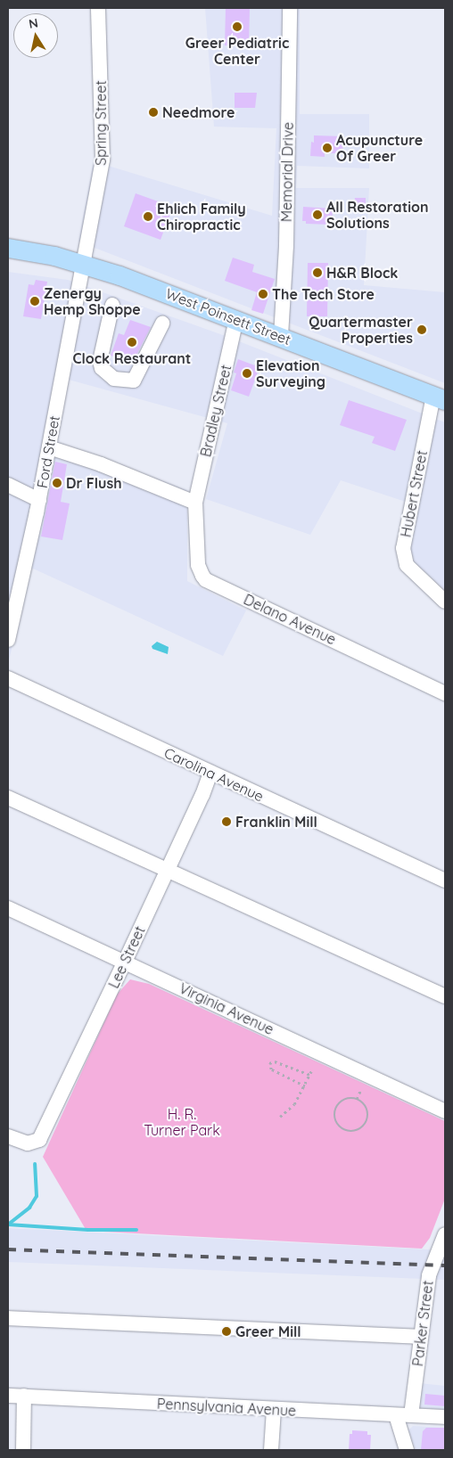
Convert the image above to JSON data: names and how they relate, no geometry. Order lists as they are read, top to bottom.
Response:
{
  "streets": {
    "main road": ["West Poinsett Street"],
    "street": [
      "Spring Street",
      "Memorial Drive",
      "Bradley Street",
      "Ford Street",
      "Hubert Street",
      "Delano Avenue",
      "Carolina Avenue",
      "Lee Street",
      "Virginia Avenue",
      "Parker Street",
      "Pennsylvania Avenue"
    ]
  },
  "crossings": [
    ["Spring Street", "West Poinsett Street"],
    ["Spring Street", "Ford Street"],
    ["Memorial Drive", "West Poinsett Street"],
    ["West Poinsett Street", "Bradley Street"],
    ["West Poinsett Street", "Ford Street"],
    ["West Poinsett Street", "Hubert Street"],
    ["Bradley Street", "Delano Avenue"],
    ["Carolina Avenue", "Lee Street"],
    ["Lee Street", "Virginia Avenue"],
    ["Parker Street", "Pennsylvania Avenue"]
  ],
  "parks": ["H. R. Turner Park"],
  "places": [
    "Greer Pediatric Center",
    "Needmore",
    "Acupuncture Of Greer",
    "All Restoration Solutions",
    "Ehlich Family Chiropractic",
    "H&R Block",
    "The Tech Store",
    "Zenergy Hemp Shoppe",
    "Quartermaster Properties",
    "Clock Restaurant",
    "Elevation Surveying",
    "Dr Flush",
    "Franklin Mill",
    "Greer Mill"
  ],
  "north": "top"
}
